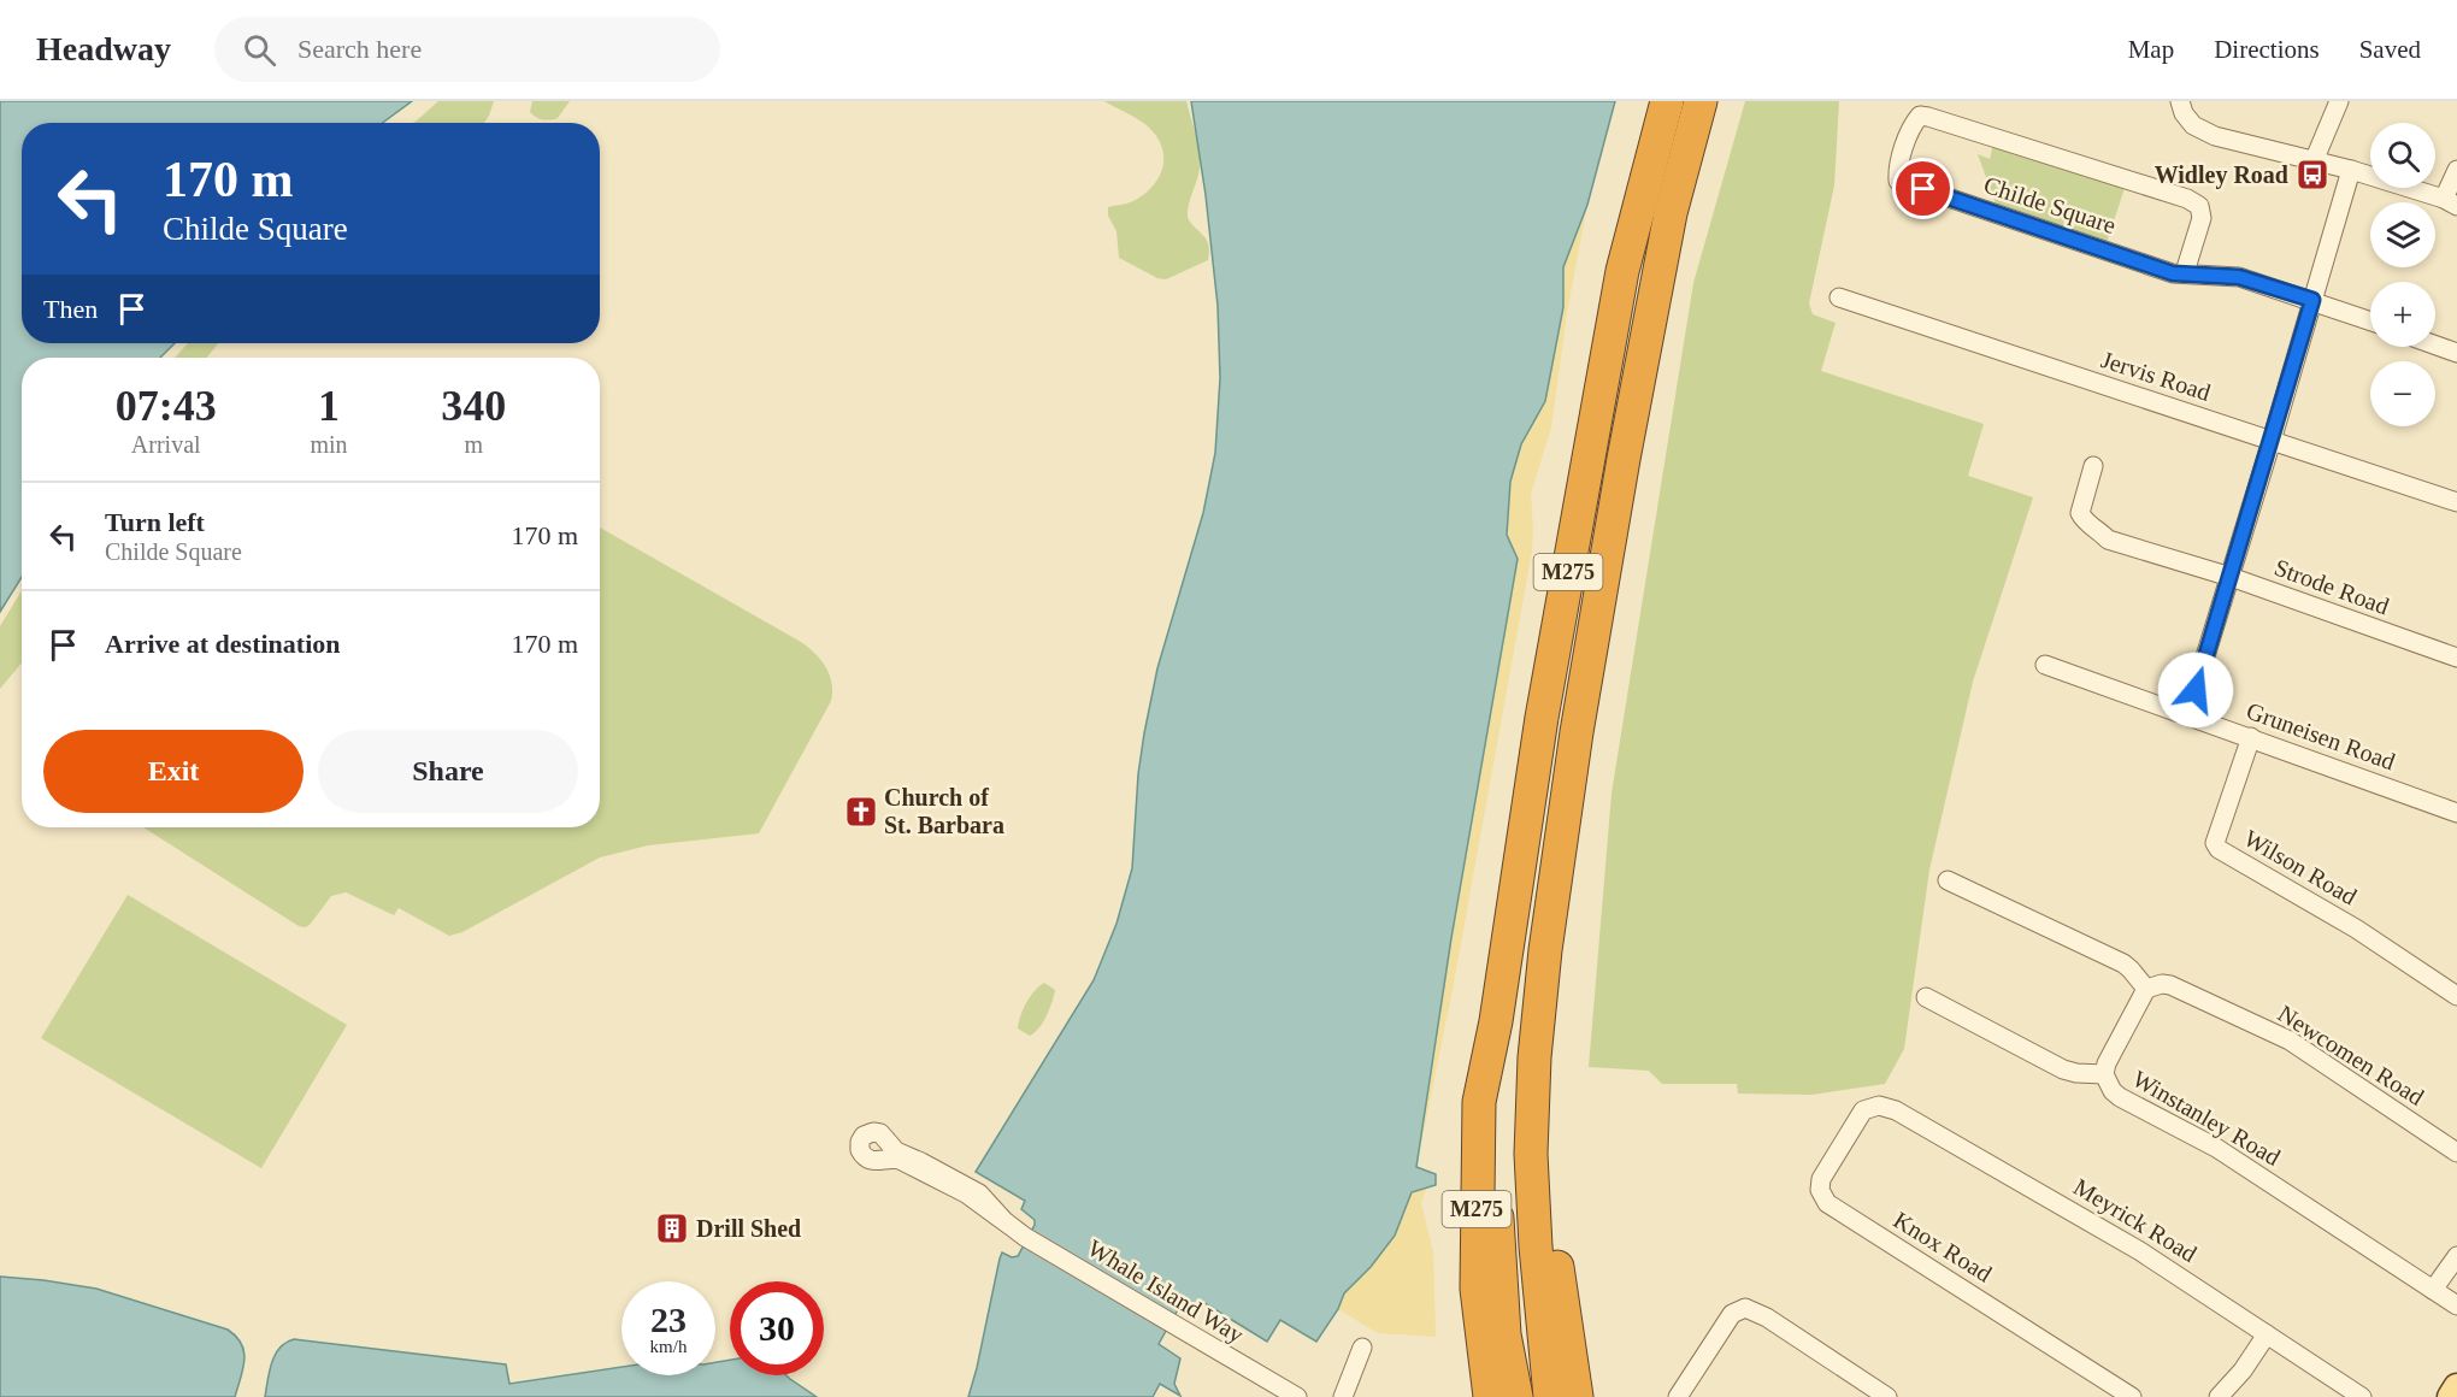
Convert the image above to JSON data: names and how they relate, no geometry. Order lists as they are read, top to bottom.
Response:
{
  "streets": {
    "highway": ["M275"],
    "street": [
      "Childe Square",
      "Jervis Road",
      "Strode Road",
      "Gruneisen Road",
      "Wilson Road",
      "Newcomen Road",
      "Winstanley Road",
      "Meyrick Road",
      "Knox Road",
      "Whale Island Way"
    ]
  },
  "crossings": [
    ["Gruneisen Road", "Wilson Road"],
    ["Meyrick Road", "Knox Road"]
  ],
  "places": {
    "bus stop": ["Widley Road"],
    "church": ["Church of St. Barbara"],
    "building": ["Drill Shed"]
  },
  "page": {
    "header": "Headway",
    "search": "Search here",
    "nav": ["Map", "Directions", "Saved"],
    "map_buttons": ["+", "−"],
    "turn": ["170 m", "Childe Square"],
    "then": "Then",
    "eta": [
      "07:43",
      "Arrival",
      "1",
      "min",
      "340",
      "m"
    ],
    "list": [
      {
        "name": "Turn left",
        "note": "Childe Square",
        "value": "170 m"
      },
      {
        "name": "Arrive at destination",
        "value": "170 m"
      }
    ],
    "buttons": ["Exit", "Share"],
    "speed": "23 km/h",
    "limit": "30"
  }
}
